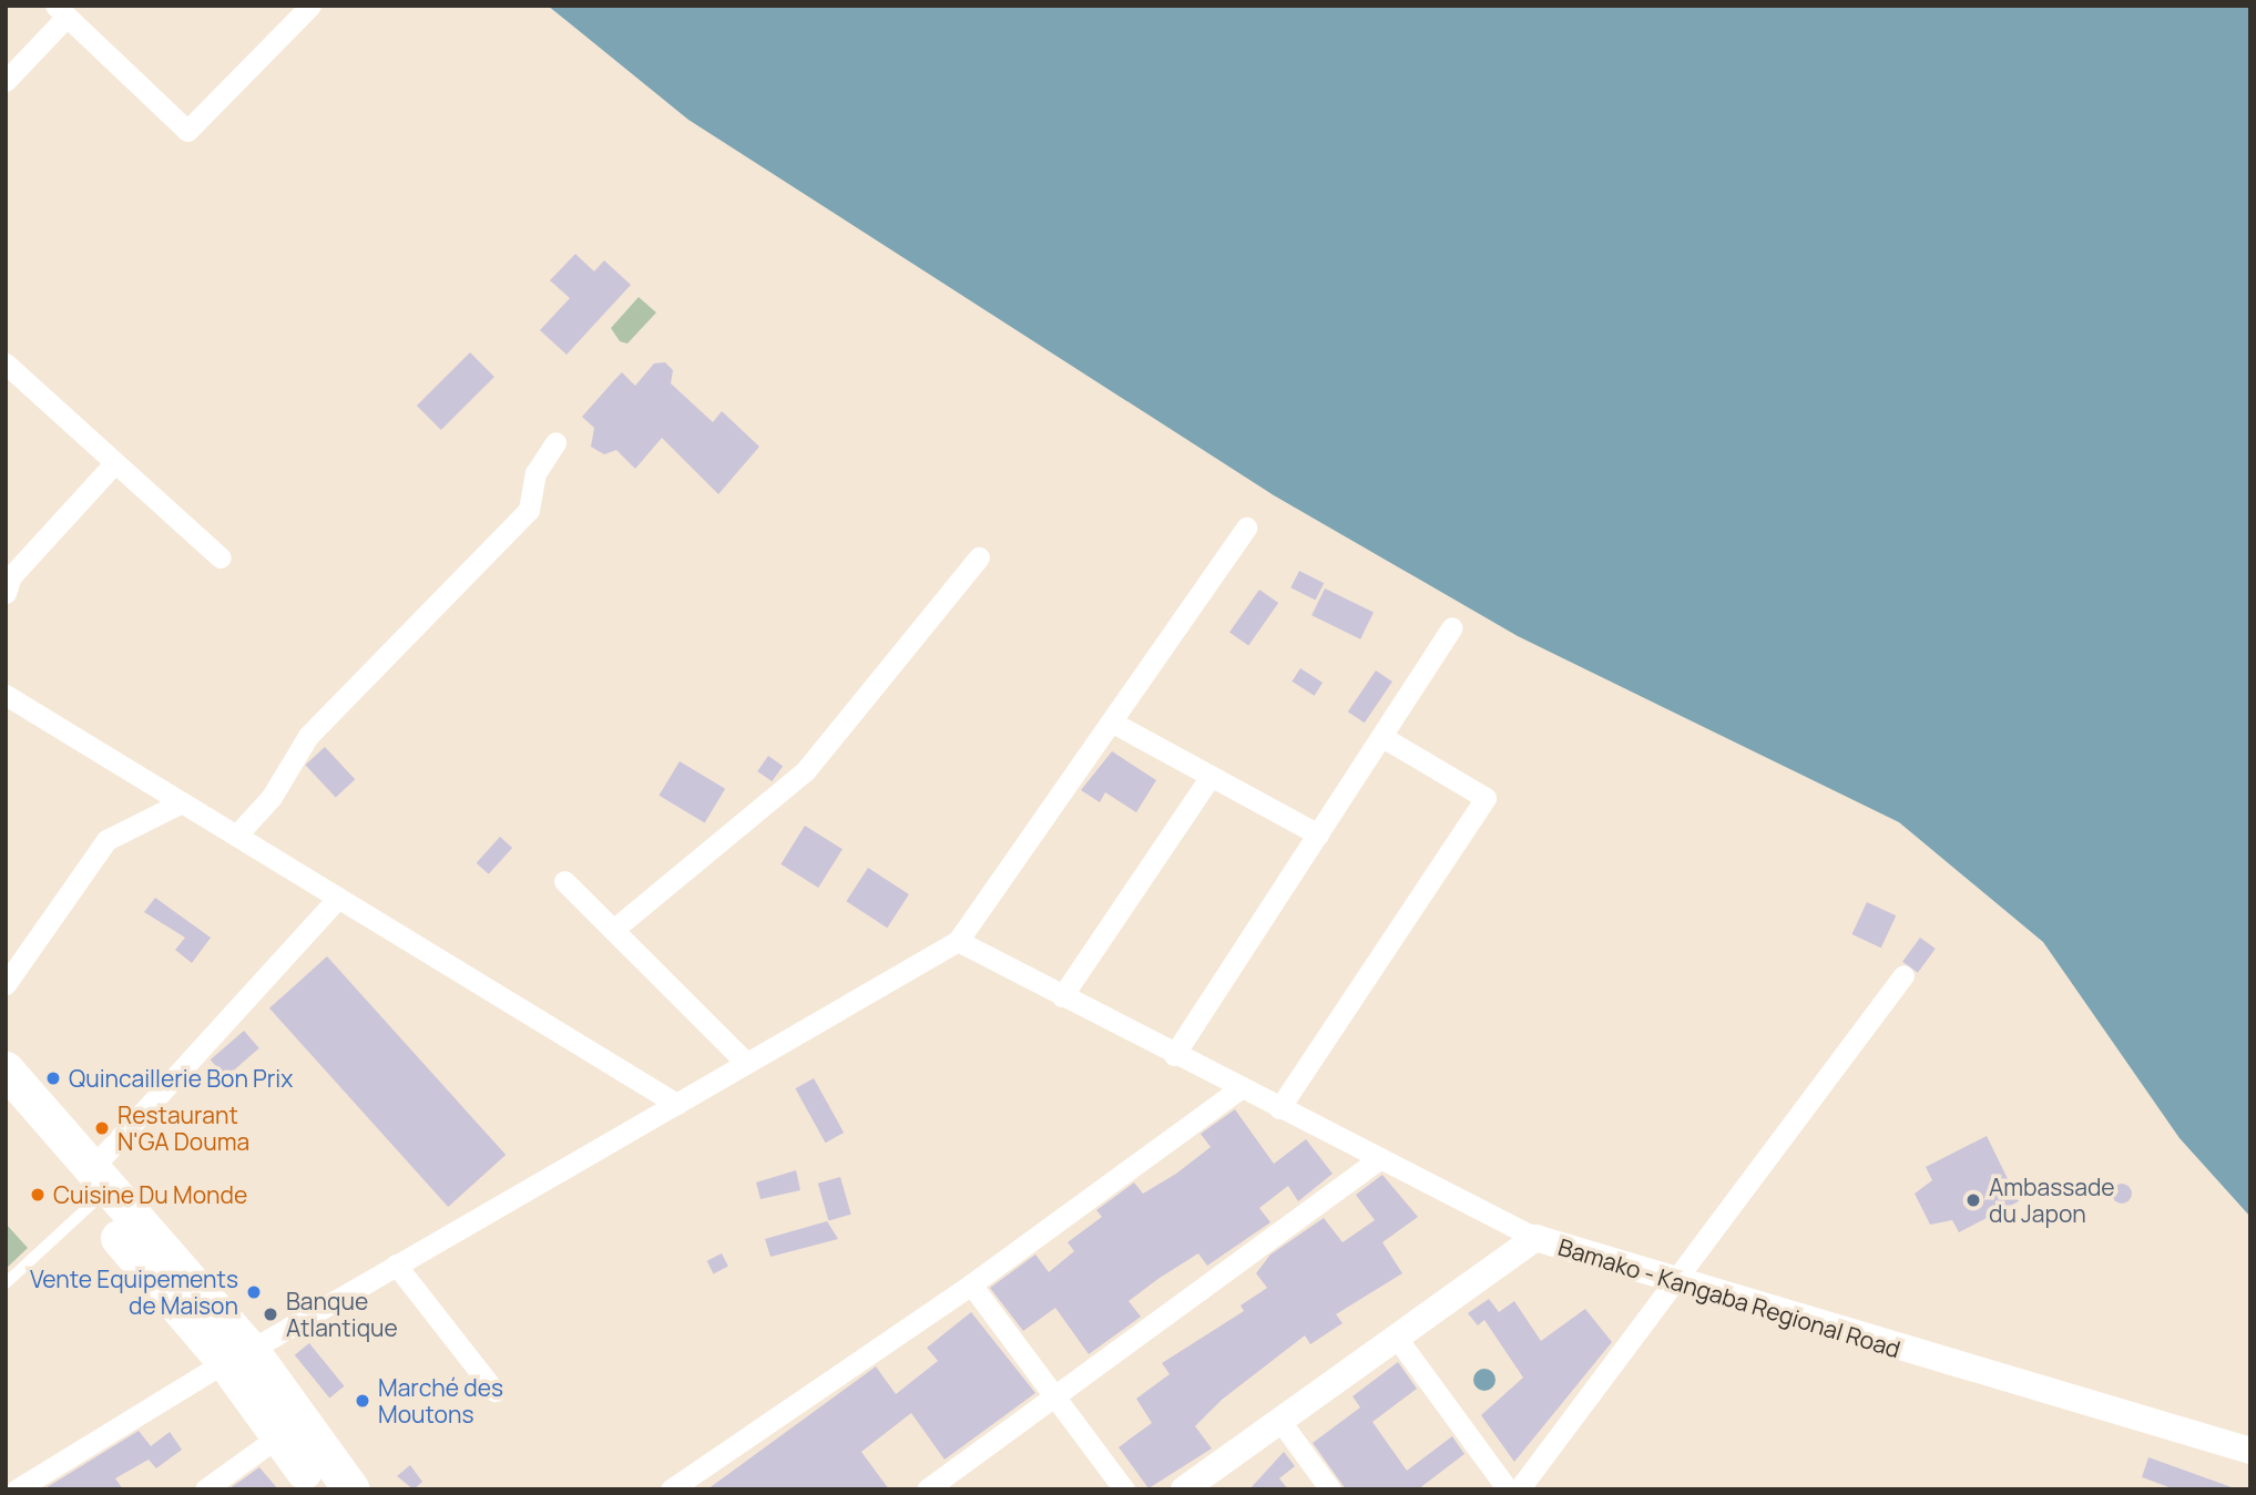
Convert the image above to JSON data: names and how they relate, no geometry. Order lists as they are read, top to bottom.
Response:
{
  "streets": {
    "street": ["Bamako - Kangaba Regional Road"]
  },
  "places": [
    "Quincaillerie Bon Prix",
    "Restaurant N'GA Douma",
    "Cuisine Du Monde",
    "Ambassade du Japon",
    "Vente Equipements de Maison",
    "Banque Atlantique",
    "Marché des Moutons"
  ]
}
